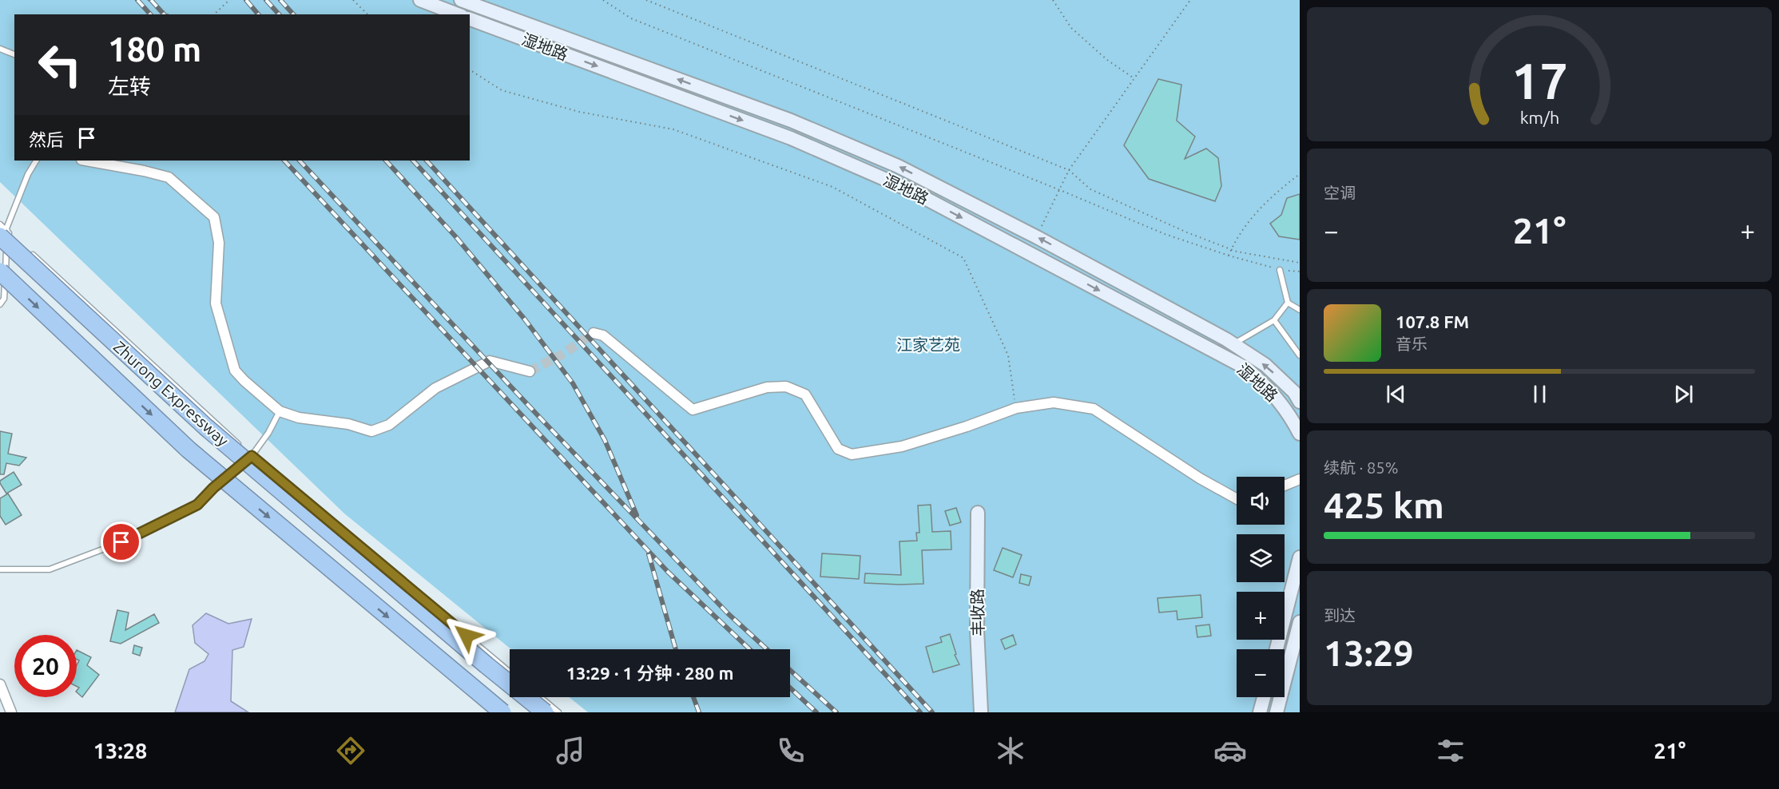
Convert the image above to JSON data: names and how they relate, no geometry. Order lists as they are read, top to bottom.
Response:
{
  "streets": {
    "highway": ["Zhurong Expressway"],
    "street": ["湿地路", "丰收路"]
  },
  "parks": ["江家艺苑"],
  "page": {
    "turn": ["180 m", "左转"],
    "then": "然后",
    "tile": [
      "空调",
      ["续航 · 85%", "425 km"],
      ["到达", "13:29"]
    ],
    "heat": ["−", "21°", "+"],
    "song": ["107.8 FM", "音乐"],
    "map_buttons": ["+", "−"],
    "limit": "20",
    "trip": "13:29 · 1 分钟 · 280 m",
    "tabs": ["13:28", "21°"],
    "gauge": ["17", "km/h"]
  }
}
